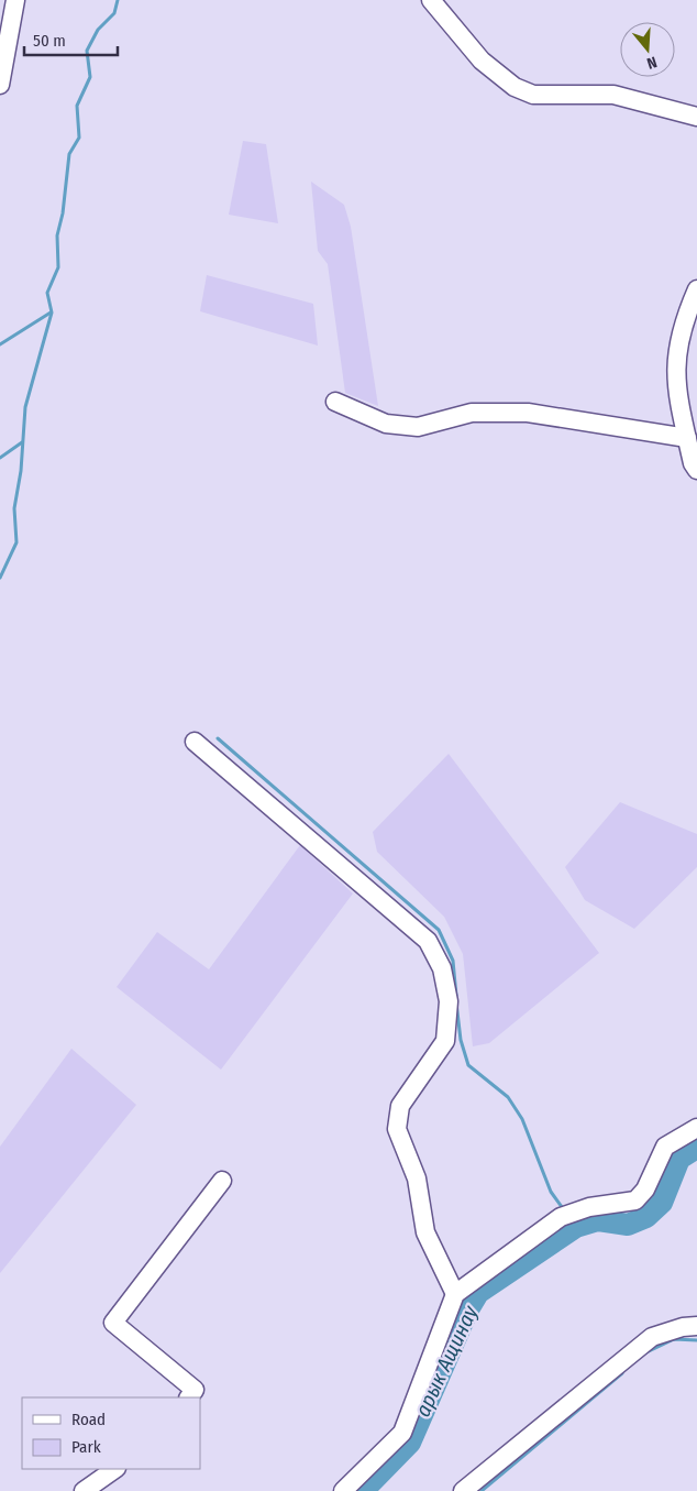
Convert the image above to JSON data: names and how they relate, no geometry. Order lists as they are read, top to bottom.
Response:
{
  "water": ["арык Ащинау"],
  "legend": ["Road", "Park"],
  "scale_bar": "50 m",
  "north": "bottom"
}
